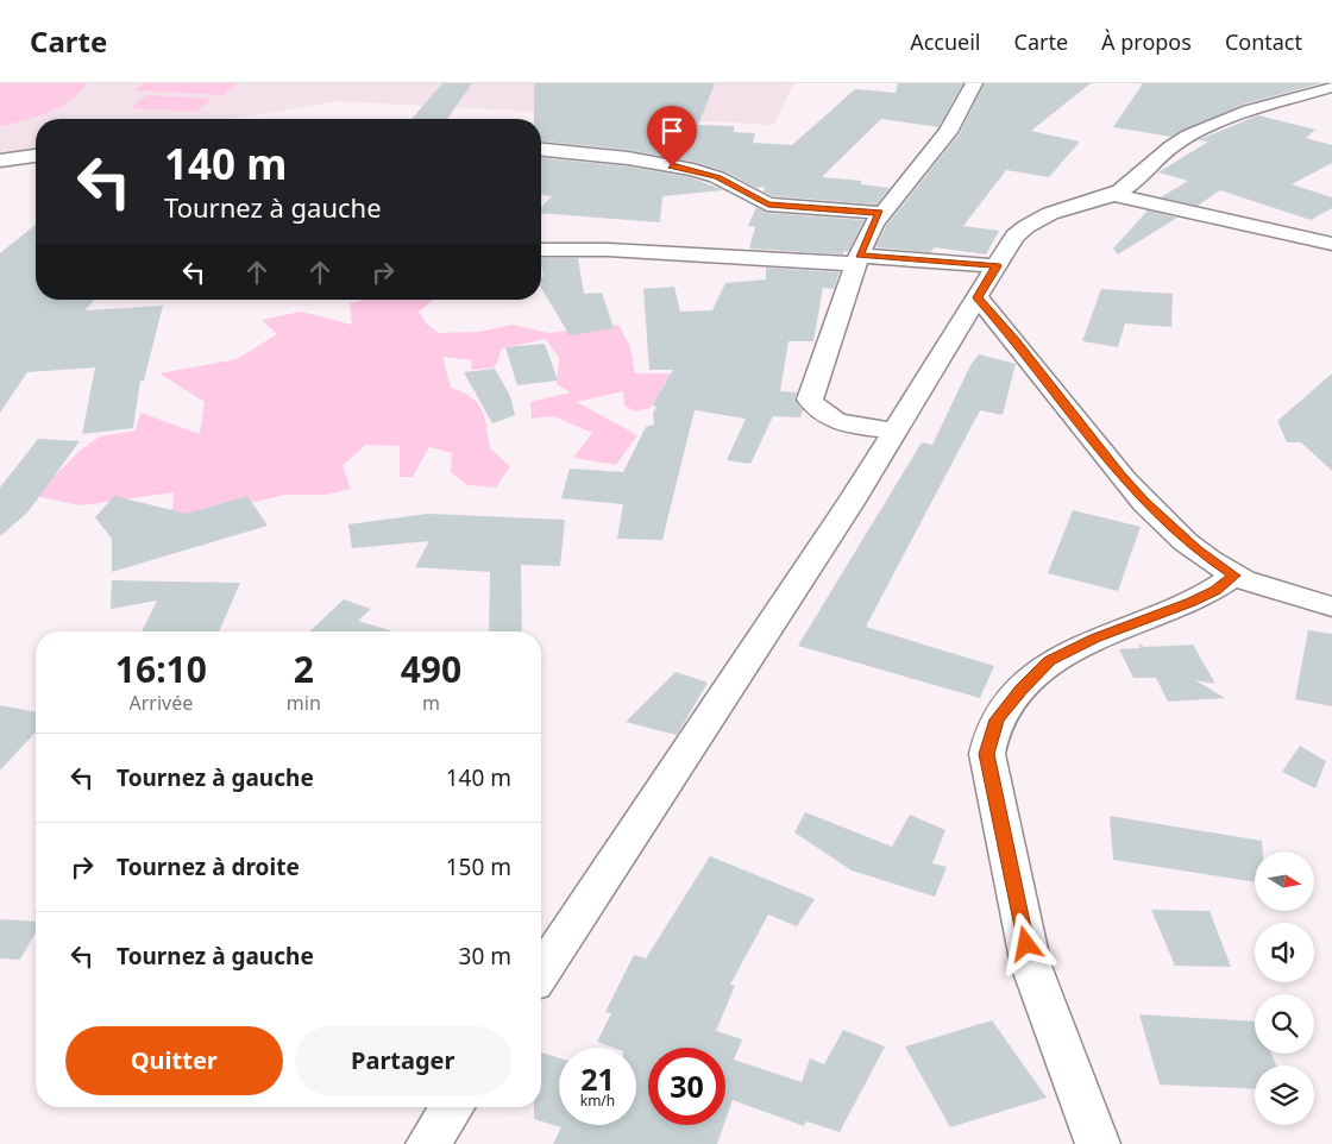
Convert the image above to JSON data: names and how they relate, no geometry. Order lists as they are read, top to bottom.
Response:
{
  "north": "right",
  "page": {
    "header": "Carte",
    "nav": [
      "Accueil",
      "Carte",
      "À propos",
      "Contact"
    ],
    "turn": ["140 m", "Tournez à gauche"],
    "eta": [
      "16:10",
      "Arrivée",
      "2",
      "min",
      "490",
      "m"
    ],
    "list": [
      {
        "name": "Tournez à gauche",
        "value": "140 m"
      },
      {
        "name": "Tournez à droite",
        "value": "150 m"
      },
      {
        "name": "Tournez à gauche",
        "value": "30 m"
      }
    ],
    "buttons": ["Quitter", "Partager"],
    "speed": "21 km/h",
    "limit": "30"
  }
}
